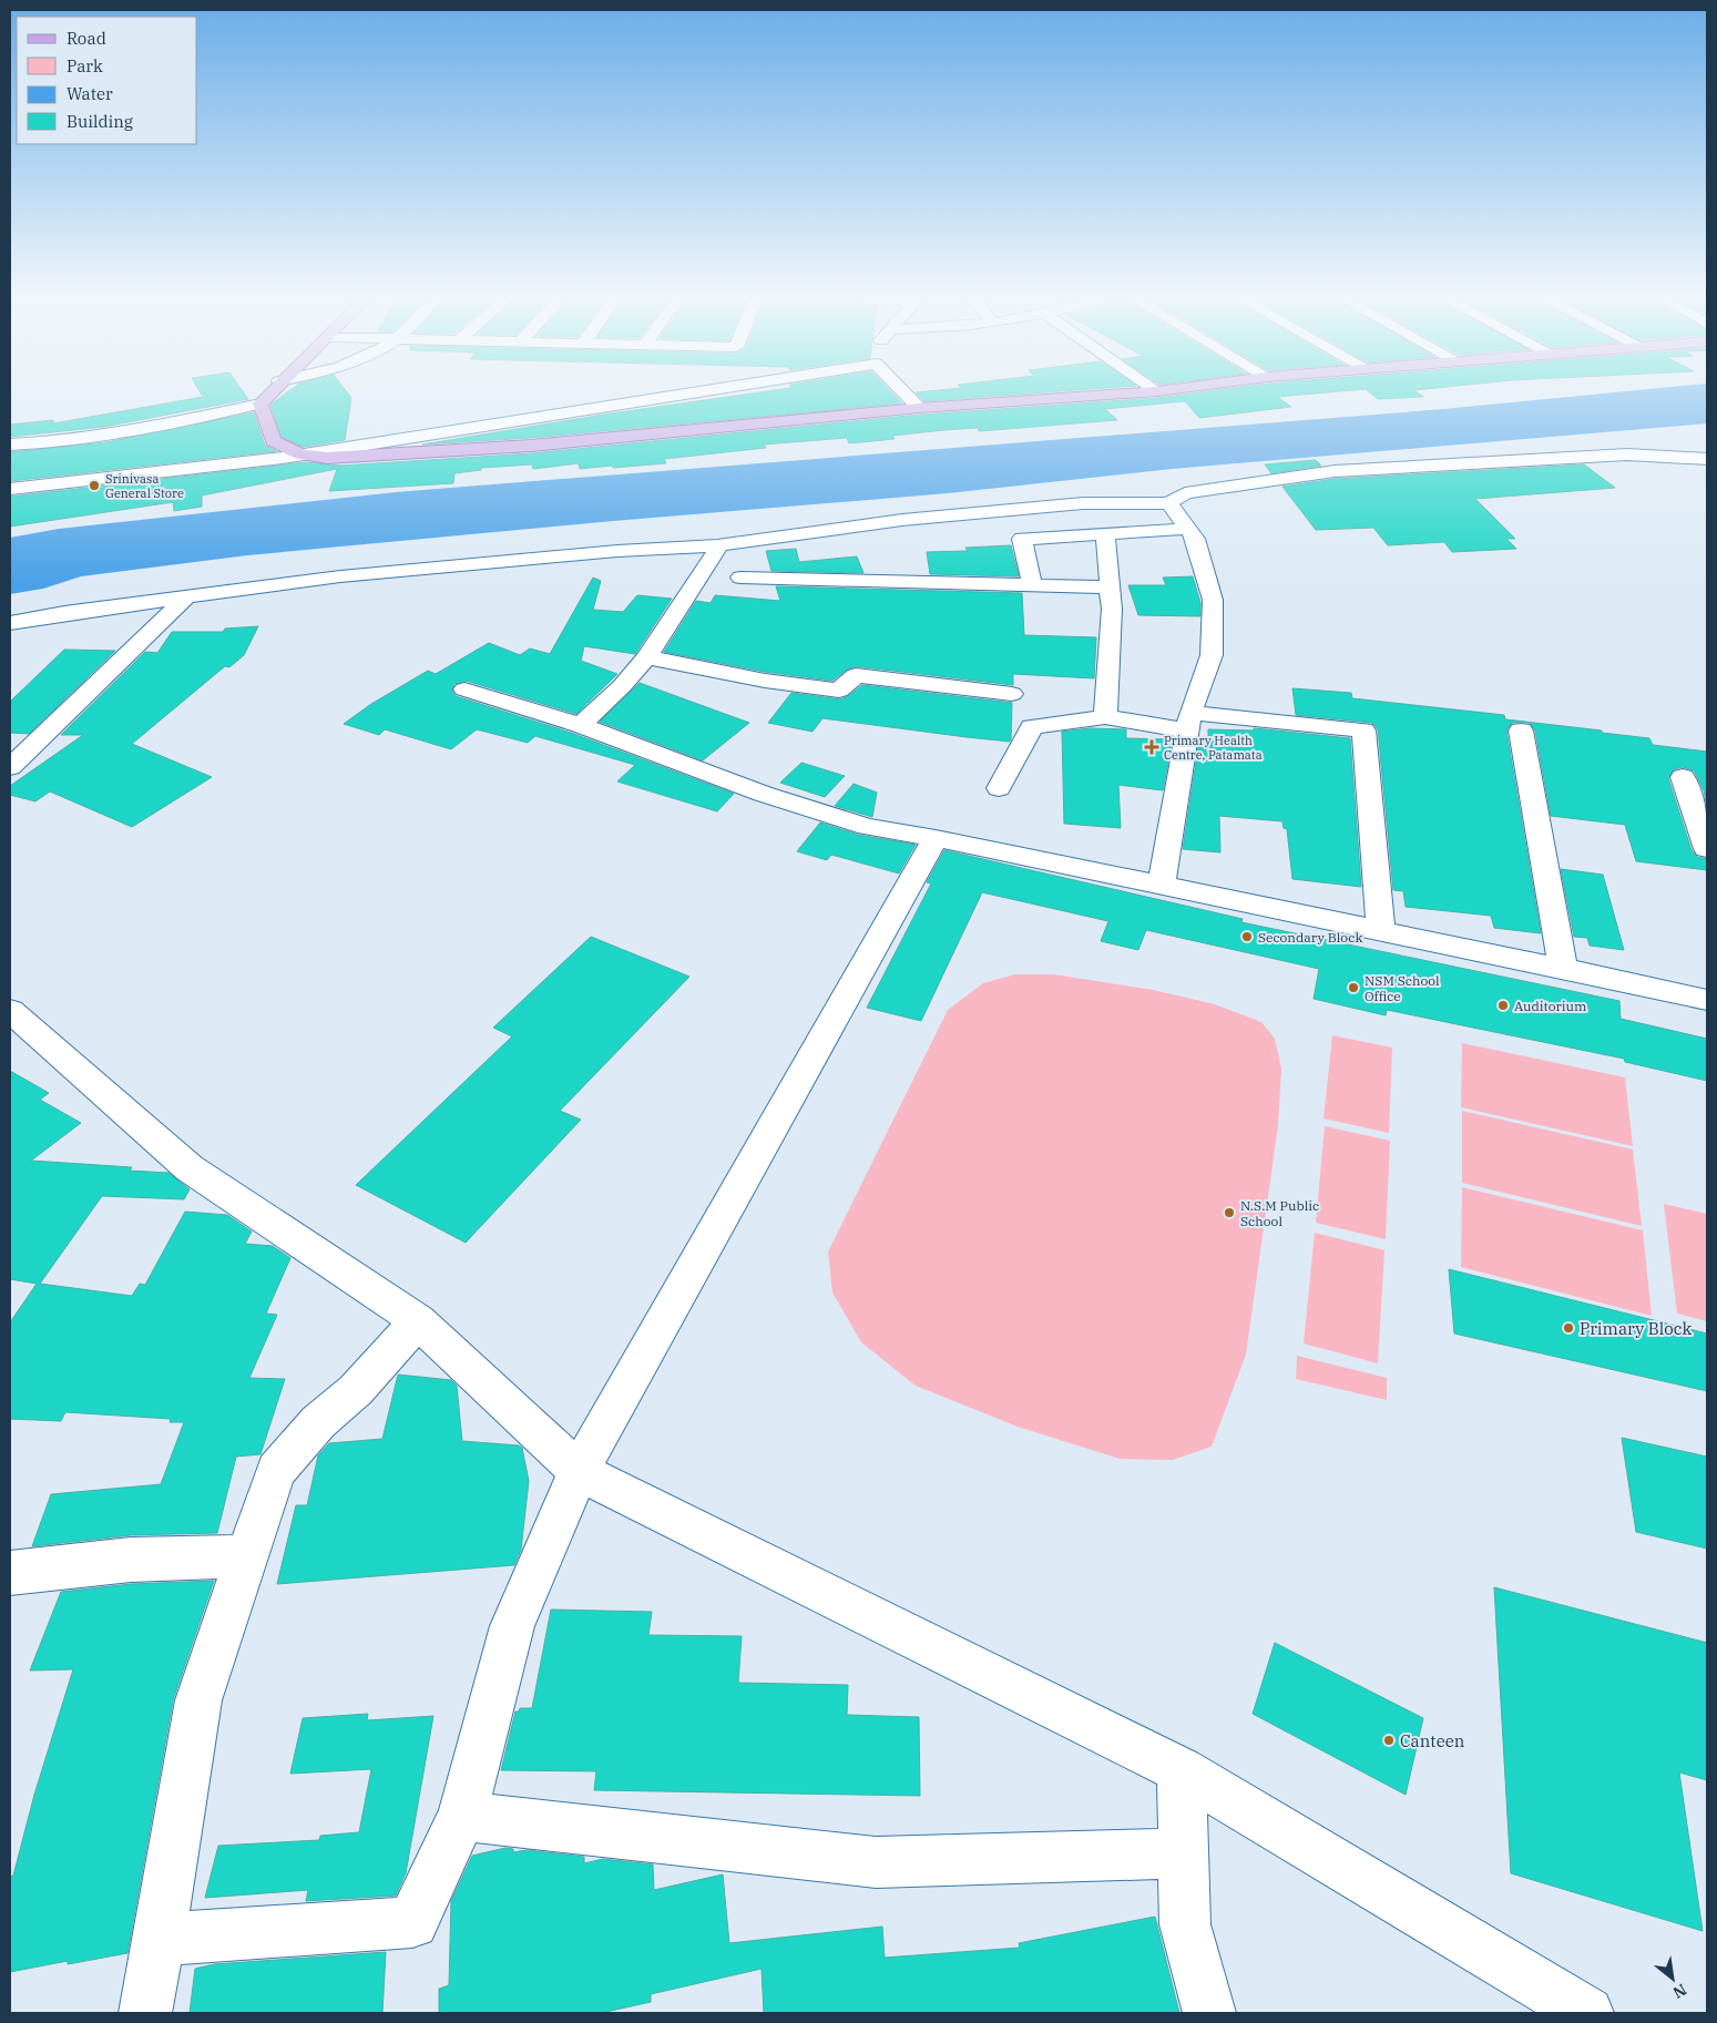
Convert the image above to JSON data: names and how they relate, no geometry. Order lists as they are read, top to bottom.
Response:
{
  "places": {
    "other": [
      "Srinivasa General Store",
      "Secondary Block",
      "NSM School Office",
      "Auditorium",
      "N.S.M Public School",
      "Primary Block",
      "Canteen"
    ],
    "health": ["Primary Health Centre, Patamata"]
  },
  "legend": [
    "Road",
    "Park",
    "Water",
    "Building"
  ],
  "north": "bottom right"
}
